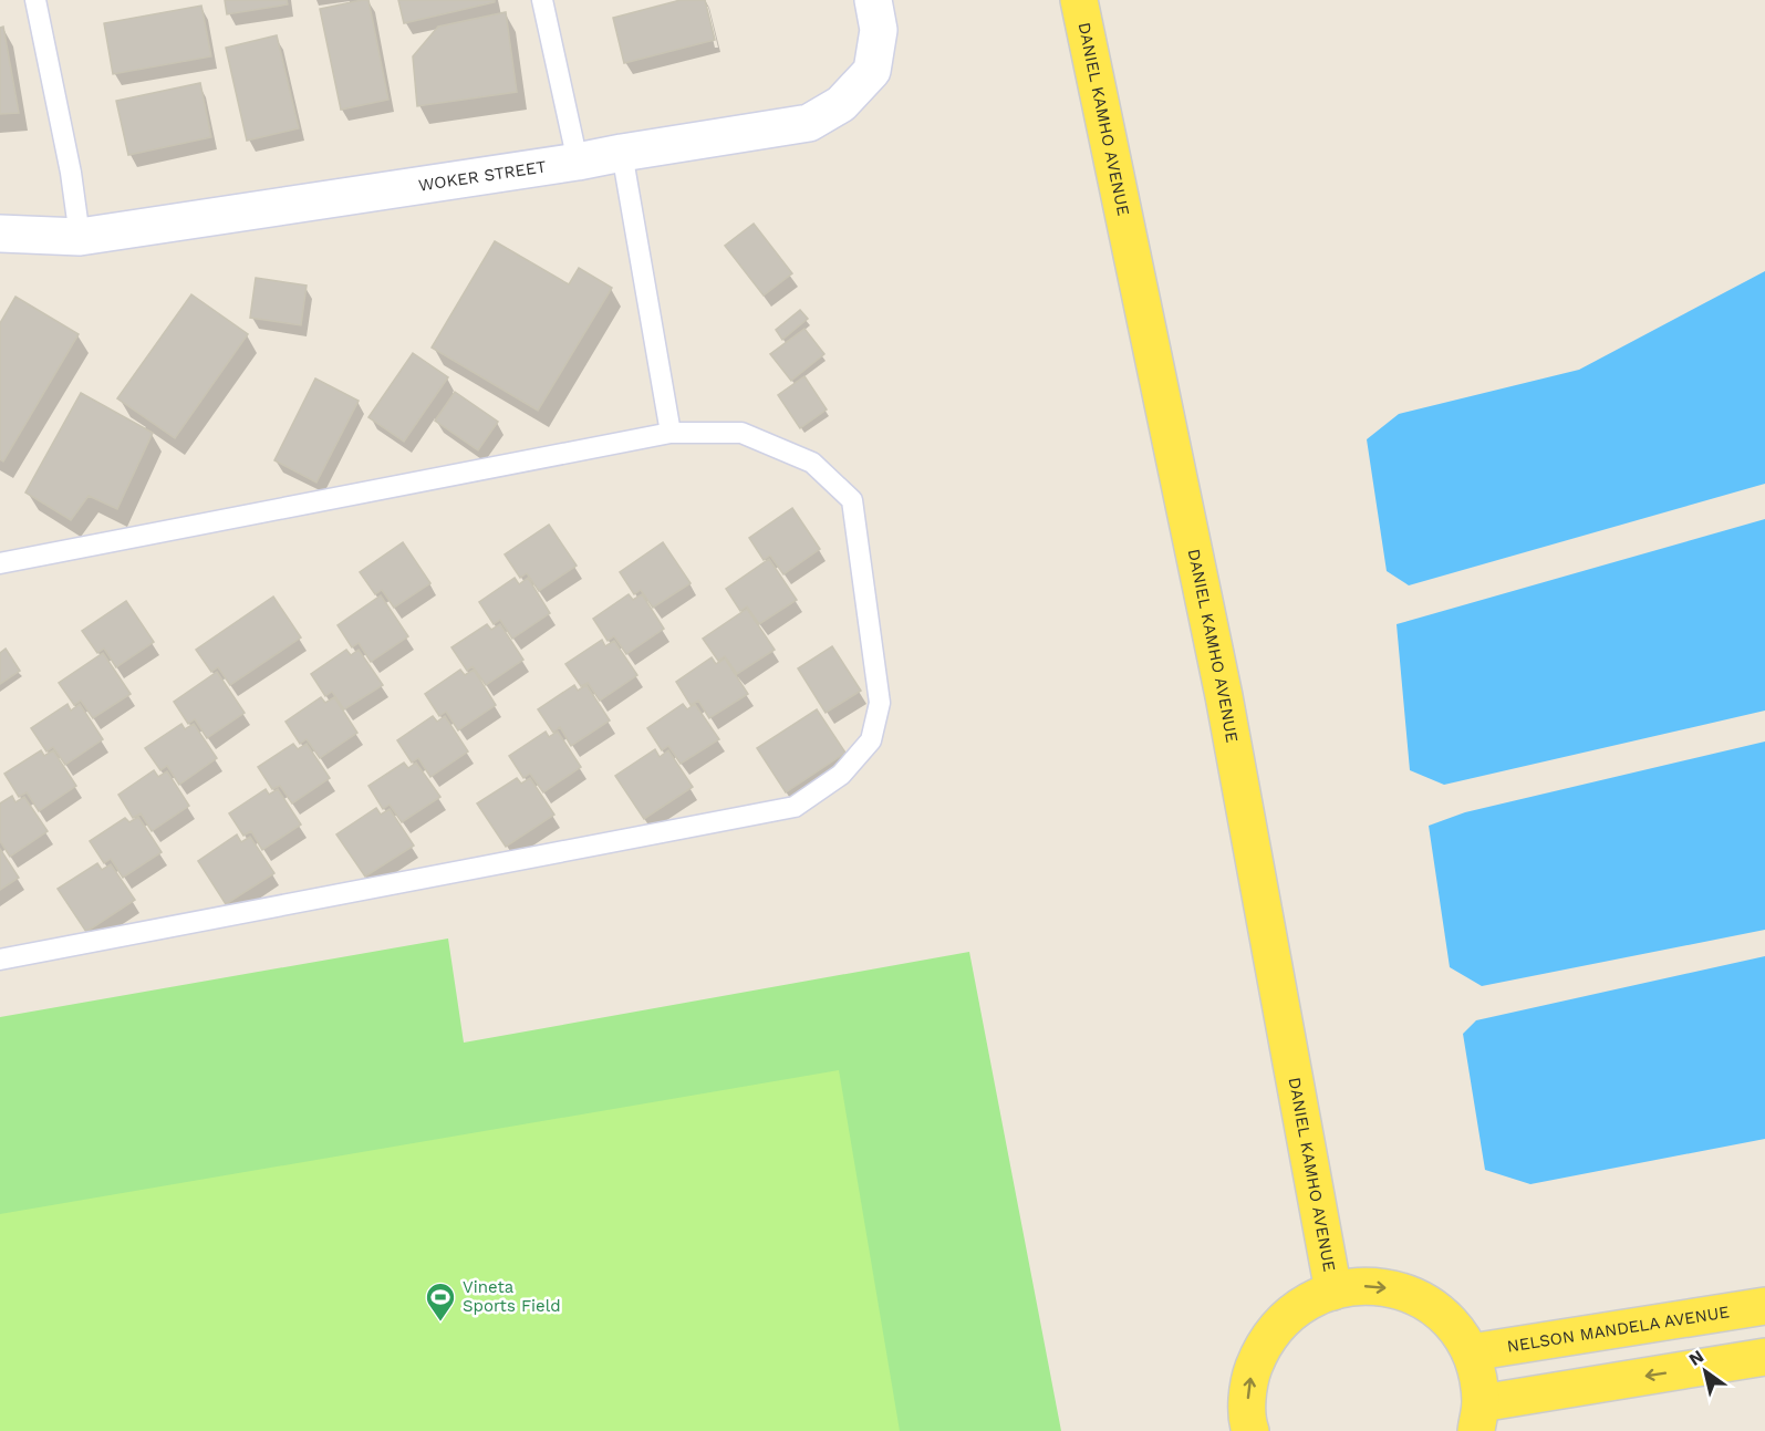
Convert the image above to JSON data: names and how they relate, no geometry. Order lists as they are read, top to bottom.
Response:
{
  "streets": {
    "main road": ["DANIEL KAMHO AVENUE", "NELSON MANDELA AVENUE"],
    "street": ["WOKER STREET"]
  },
  "crossings": [
    ["DANIEL KAMHO AVENUE", "NELSON MANDELA AVENUE"]
  ],
  "places": {
    "sports": ["Vineta Sports Field"]
  },
  "north": "top left"
}
